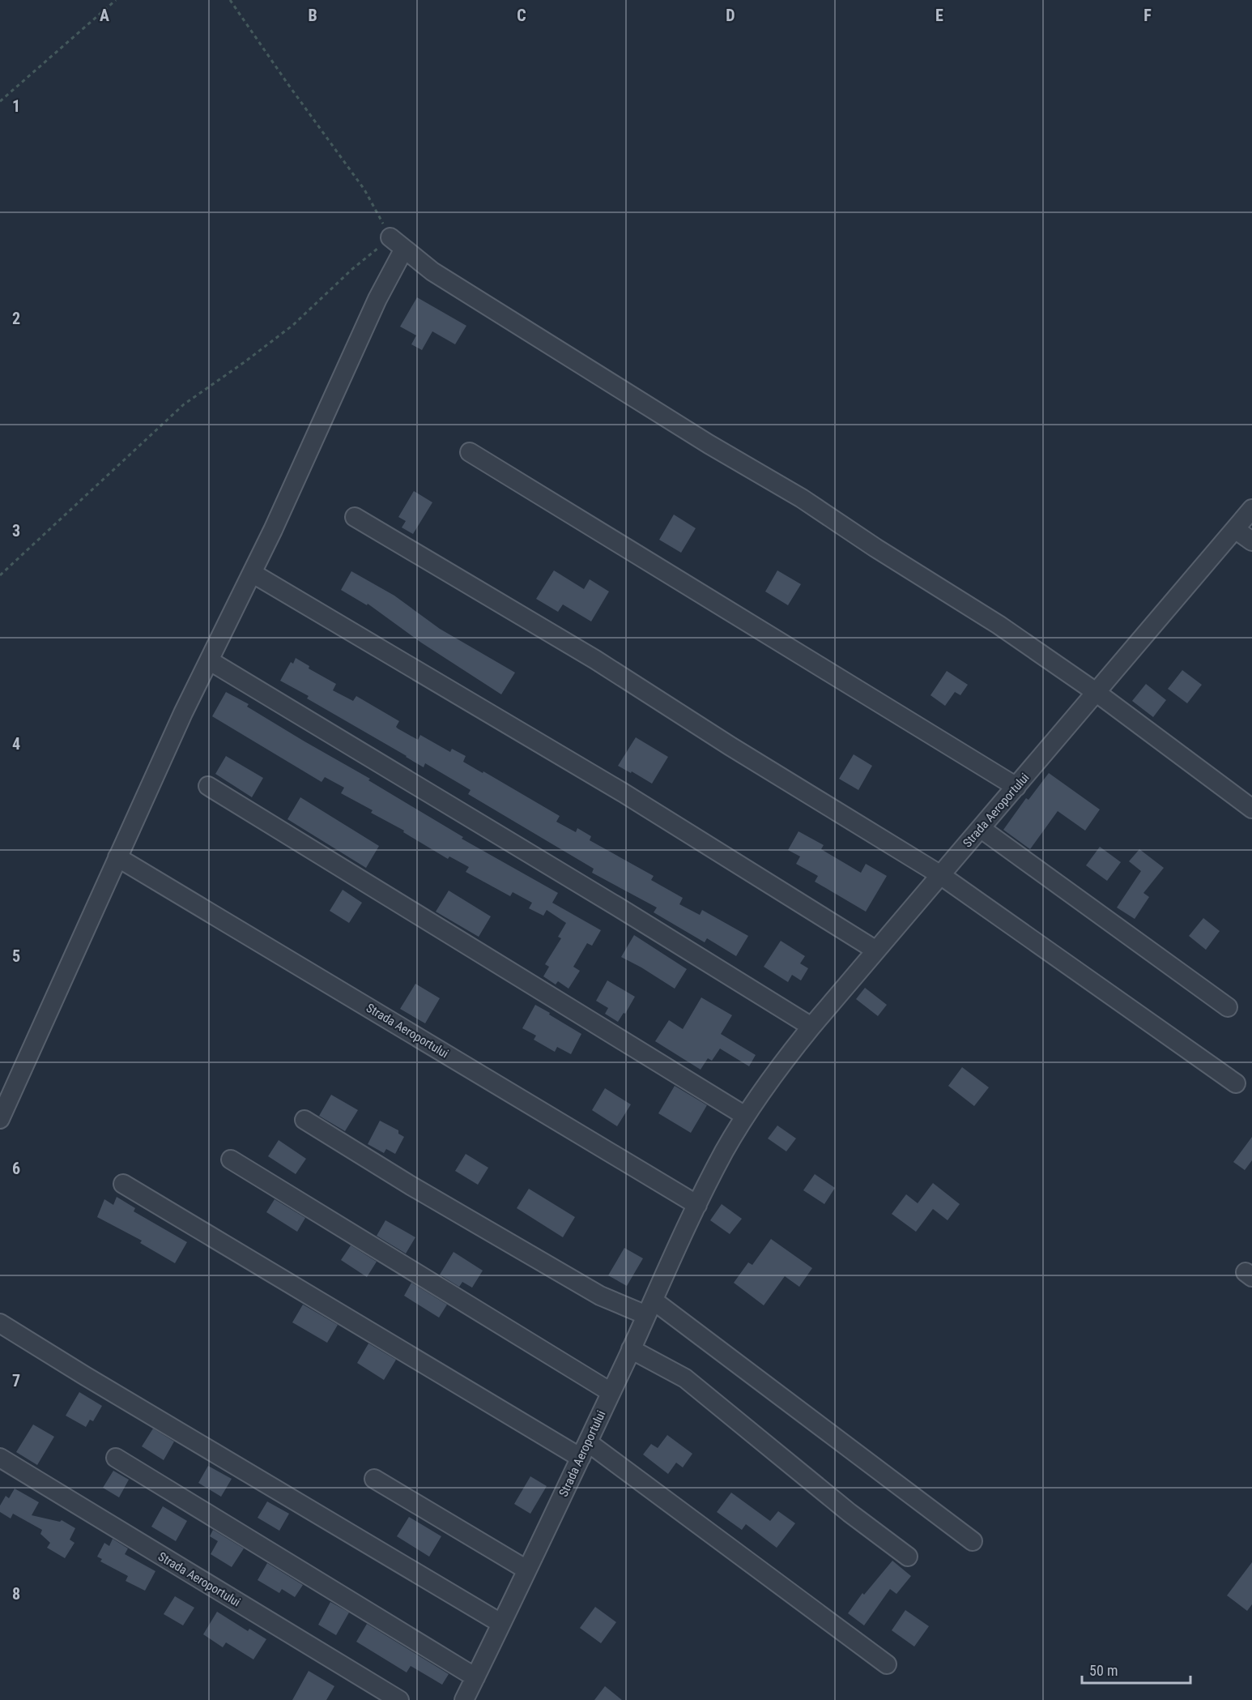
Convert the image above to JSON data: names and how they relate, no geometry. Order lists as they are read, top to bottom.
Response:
{
  "streets": {
    "street": ["Strada Aeroportului"]
  },
  "scale_bar": "50 m",
  "grid": {
    "columns": [
      "A",
      "B",
      "C",
      "D",
      "E",
      "F"
    ],
    "rows": [
      "1",
      "2",
      "3",
      "4",
      "5",
      "6",
      "7",
      "8"
    ]
  }
}
